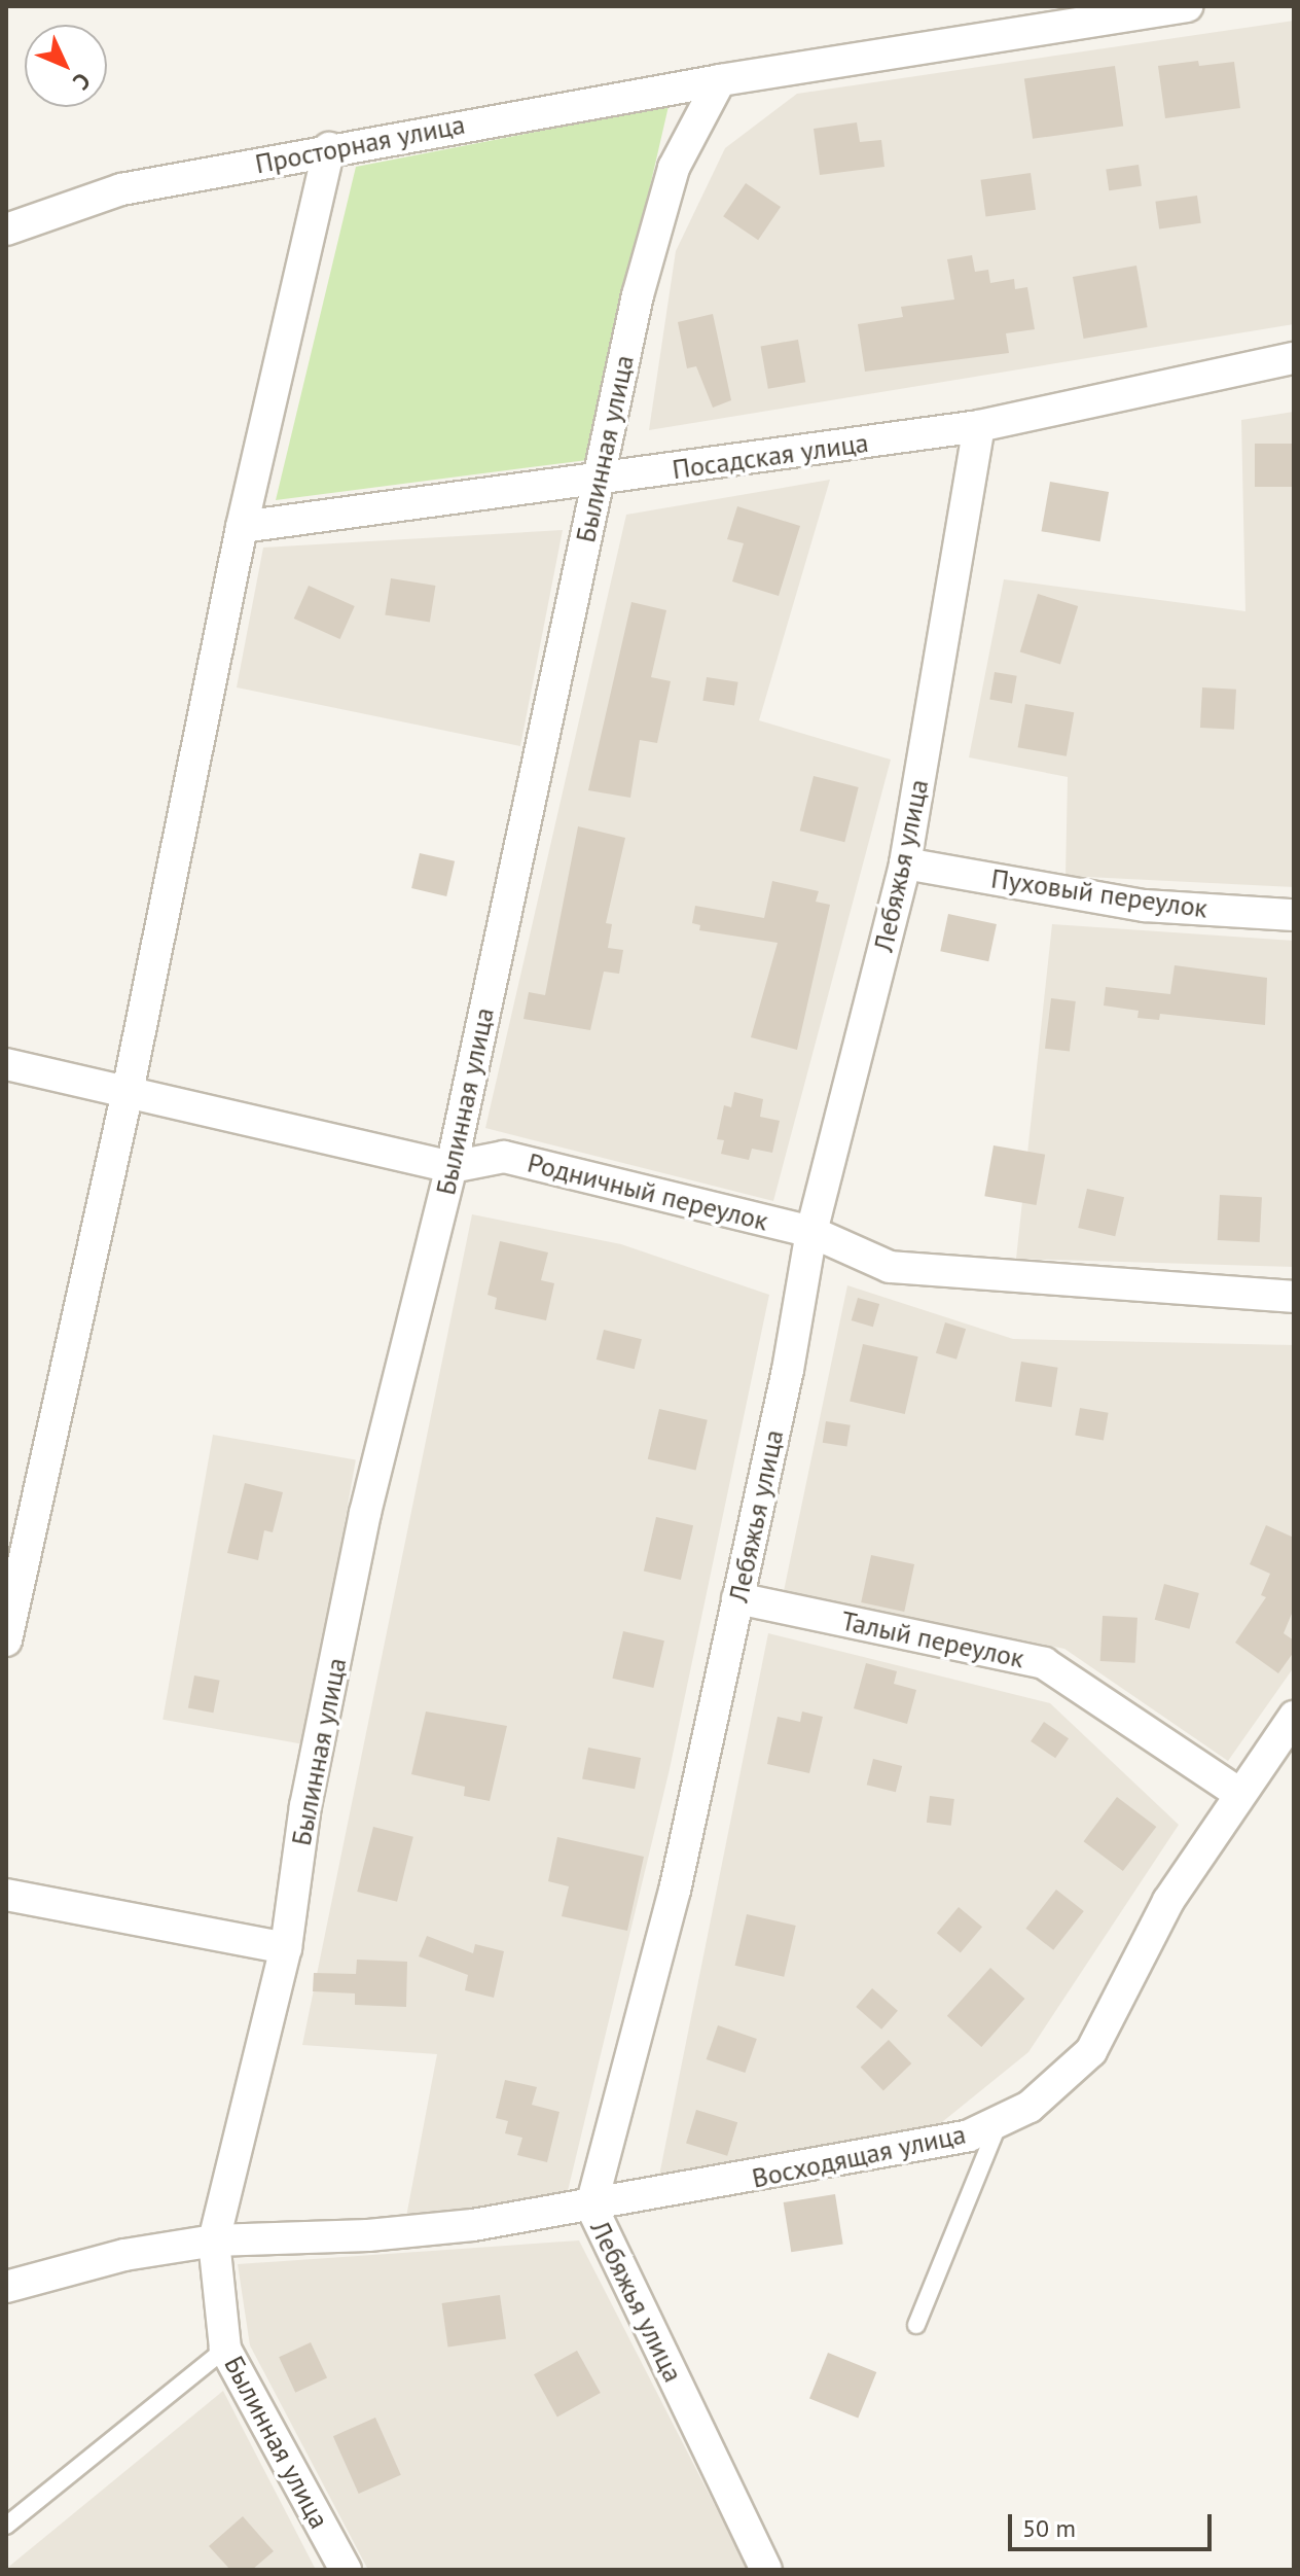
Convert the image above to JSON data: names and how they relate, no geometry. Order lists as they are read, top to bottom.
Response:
{
  "streets": {
    "street": [
      "Просторная улица",
      "Былинная улица",
      "Посадская улица",
      "Лебяжья улица",
      "Пуховый переулок",
      "Родничный переулок",
      "Талый переулок",
      "Восходящая улица"
    ]
  },
  "crossings": [
    ["Просторная улица", "Былинная улица"],
    ["Былинная улица", "Посадская улица"],
    ["Былинная улица", "Родничный переулок"],
    ["Былинная улица", "Восходящая улица"],
    ["Посадская улица", "Лебяжья улица"],
    ["Лебяжья улица", "Пуховый переулок"],
    ["Лебяжья улица", "Родничный переулок"],
    ["Лебяжья улица", "Талый переулок"],
    ["Лебяжья улица", "Восходящая улица"],
    ["Талый переулок", "Восходящая улица"]
  ],
  "scale_bar": "50 m",
  "north": "bottom right"
}
